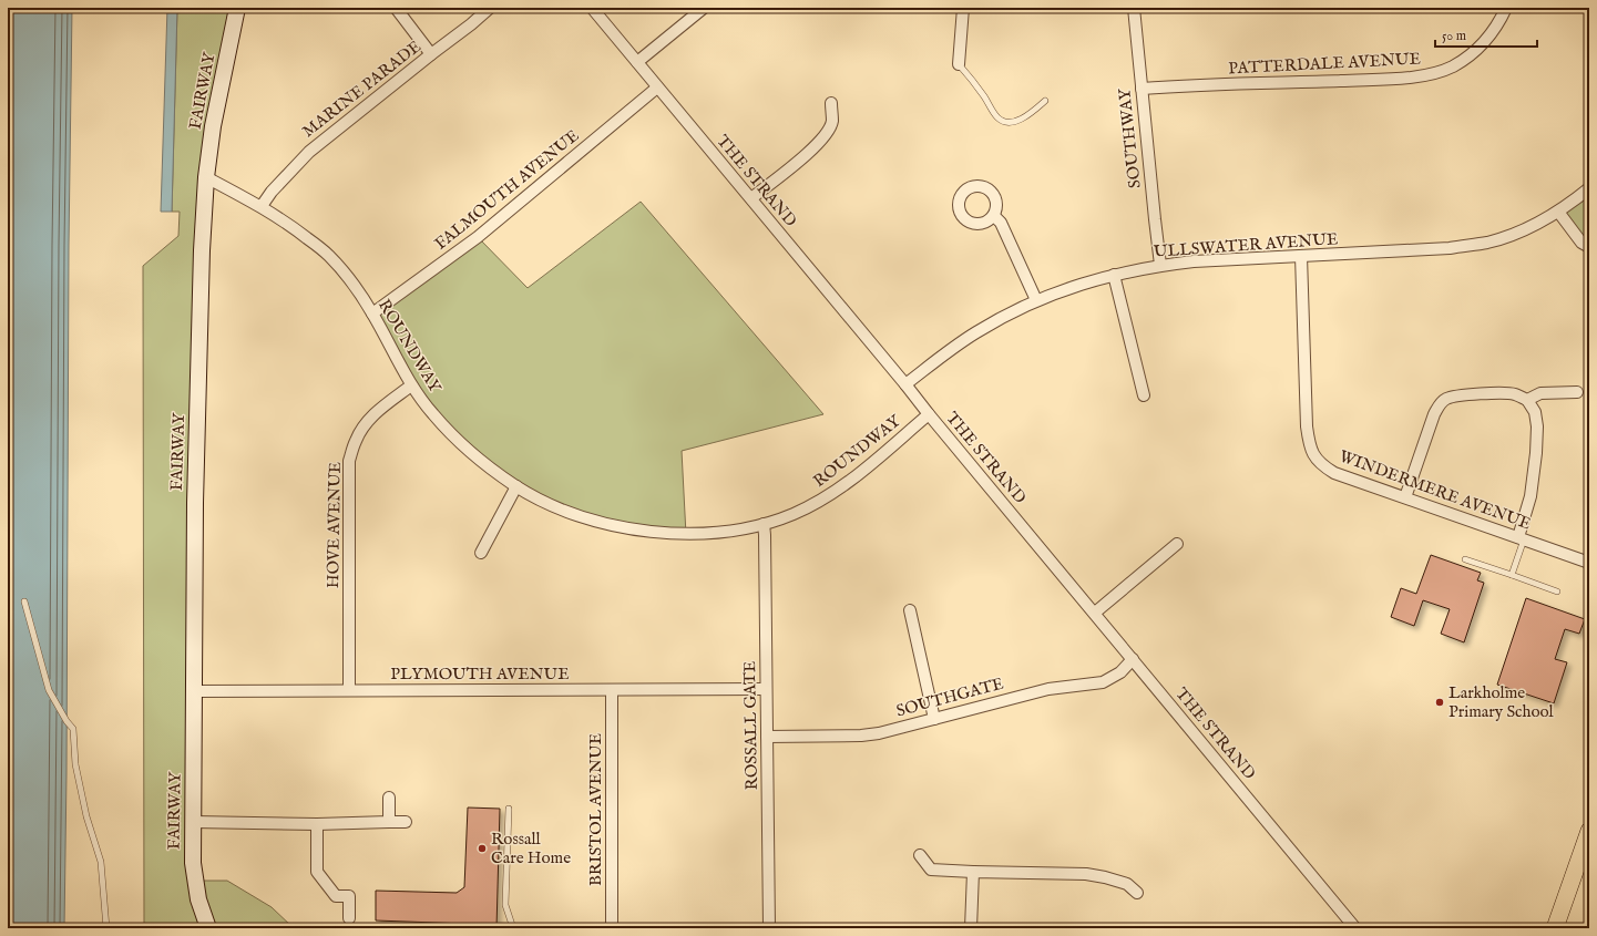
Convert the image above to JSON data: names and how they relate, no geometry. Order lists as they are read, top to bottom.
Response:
{
  "streets": {
    "street": [
      "PATTERDALE AVENUE",
      "MARINE PARADE",
      "FAIRWAY",
      "SOUTHWAY",
      "THE STRAND",
      "FALMOUTH AVENUE",
      "ULLSWATER AVENUE",
      "ROUNDWAY",
      "WINDERMERE AVENUE",
      "HOVE AVENUE",
      "PLYMOUTH AVENUE",
      "SOUTHGATE",
      "ROSSALL GATE",
      "BRISTOL AVENUE"
    ]
  },
  "crossings": [
    ["PATTERDALE AVENUE", "SOUTHWAY"],
    ["MARINE PARADE", "ROUNDWAY"],
    ["FAIRWAY", "ROUNDWAY"],
    ["FAIRWAY", "PLYMOUTH AVENUE"],
    ["SOUTHWAY", "ULLSWATER AVENUE"],
    ["THE STRAND", "FALMOUTH AVENUE"],
    ["THE STRAND", "ULLSWATER AVENUE"],
    ["THE STRAND", "ROUNDWAY"],
    ["THE STRAND", "SOUTHGATE"],
    ["FALMOUTH AVENUE", "ROUNDWAY"],
    ["ULLSWATER AVENUE", "WINDERMERE AVENUE"],
    ["ROUNDWAY", "HOVE AVENUE"],
    ["ROUNDWAY", "ROSSALL GATE"],
    ["HOVE AVENUE", "PLYMOUTH AVENUE"],
    ["PLYMOUTH AVENUE", "ROSSALL GATE"],
    ["PLYMOUTH AVENUE", "BRISTOL AVENUE"],
    ["SOUTHGATE", "ROSSALL GATE"]
  ],
  "places": ["Larkholme Primary School", "Rossall Care Home"],
  "scale_bar": "50 m"
}
